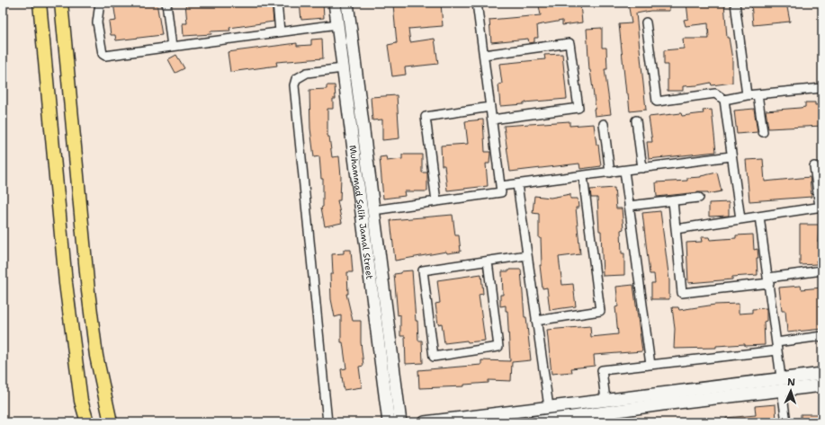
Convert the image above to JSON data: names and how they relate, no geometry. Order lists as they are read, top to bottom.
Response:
{
  "streets": {
    "street": ["Muhammad Salih Jamal Street"]
  },
  "north": "top"
}
